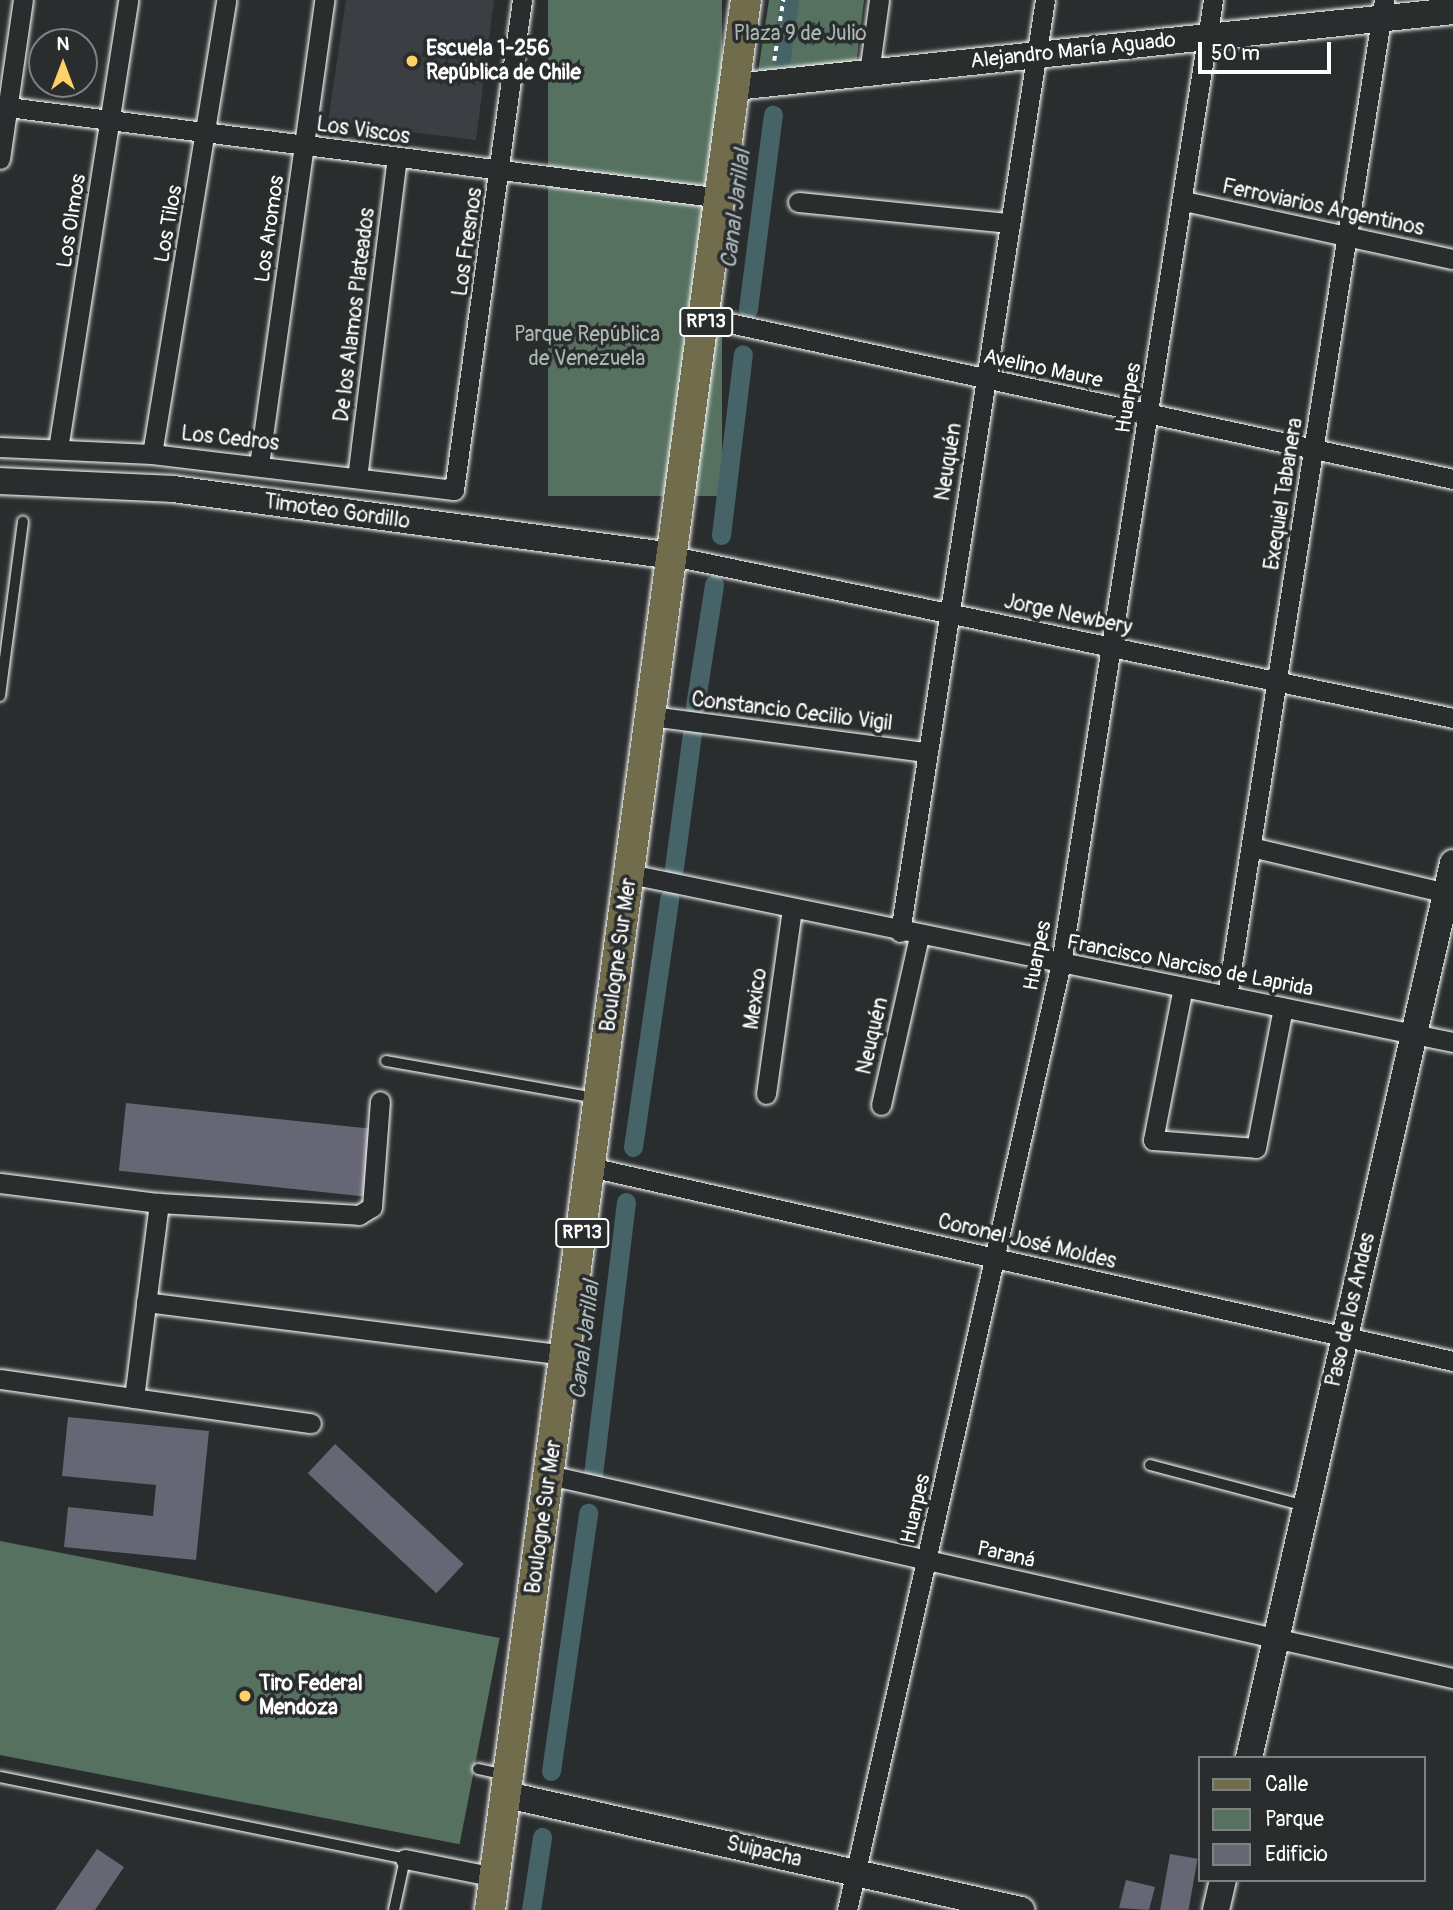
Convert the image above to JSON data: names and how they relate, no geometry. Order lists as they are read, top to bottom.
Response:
{
  "streets": {
    "main road": ["RP13", "Boulogne Sur Mer"],
    "street": [
      "Alejandro María Aguado",
      "Los Viscos",
      "Ferroviarios Argentinos",
      "Los Olmos",
      "Los Tilos",
      "Los Aromos",
      "Los Fresnos",
      "De los Alamos Plateados",
      "Avelino Maure",
      "Huarpes",
      "Los Cedros",
      "Neuquén",
      "Exequiel Tabanera",
      "Timoteo Gordillo",
      "Jorge Newbery",
      "Constancio Cecilio Vigil",
      "Francisco Narciso de Laprida",
      "Mexico",
      "Coronel José Moldes",
      "Paso de los Andes",
      "Paraná",
      "Suipacha"
    ]
  },
  "crossings": [
    ["Alejandro María Aguado", "Huarpes"],
    ["Alejandro María Aguado", "Neuquén"],
    ["Alejandro María Aguado", "Exequiel Tabanera"],
    ["Alejandro María Aguado", "Boulogne Sur Mer"],
    ["Los Viscos", "Los Olmos"],
    ["Los Viscos", "Los Tilos"],
    ["Los Viscos", "Los Aromos"],
    ["Los Viscos", "Los Fresnos"],
    ["Los Viscos", "De los Alamos Plateados"],
    ["Los Viscos", "Boulogne Sur Mer"],
    ["Ferroviarios Argentinos", "Huarpes"],
    ["Ferroviarios Argentinos", "Exequiel Tabanera"],
    ["Los Olmos", "Los Cedros"],
    ["Los Tilos", "Los Cedros"],
    ["Los Aromos", "Los Cedros"],
    ["Los Fresnos", "Los Cedros"],
    ["De los Alamos Plateados", "Los Cedros"],
    ["Avelino Maure", "Huarpes"],
    ["Avelino Maure", "Neuquén"],
    ["Avelino Maure", "Exequiel Tabanera"],
    ["Avelino Maure", "Boulogne Sur Mer"],
    ["Huarpes", "Jorge Newbery"],
    ["Huarpes", "Francisco Narciso de Laprida"],
    ["Huarpes", "Coronel José Moldes"],
    ["Huarpes", "Paraná"],
    ["Huarpes", "Suipacha"],
    ["Neuquén", "Jorge Newbery"],
    ["Neuquén", "Constancio Cecilio Vigil"],
    ["Neuquén", "Francisco Narciso de Laprida"],
    ["Exequiel Tabanera", "Jorge Newbery"],
    ["Exequiel Tabanera", "Francisco Narciso de Laprida"],
    ["Timoteo Gordillo", "Jorge Newbery"],
    ["Timoteo Gordillo", "Boulogne Sur Mer"],
    ["Jorge Newbery", "Boulogne Sur Mer"],
    ["Constancio Cecilio Vigil", "Boulogne Sur Mer"],
    ["Boulogne Sur Mer", "Francisco Narciso de Laprida"],
    ["Boulogne Sur Mer", "Coronel José Moldes"],
    ["Boulogne Sur Mer", "Paraná"],
    ["Boulogne Sur Mer", "Suipacha"],
    ["Francisco Narciso de Laprida", "Mexico"],
    ["Francisco Narciso de Laprida", "Paso de los Andes"],
    ["Coronel José Moldes", "Paso de los Andes"],
    ["Paso de los Andes", "Paraná"]
  ],
  "water": ["Canal Jarillal"],
  "parks": ["Plaza 9 de Julio", "Parque República de Venezuela"],
  "places": ["Escuela 1-256 República de Chile", "Tiro Federal Mendoza"],
  "legend": ["Calle", "Parque", "Edificio"],
  "scale_bar": "50 m",
  "north": "top"
}
